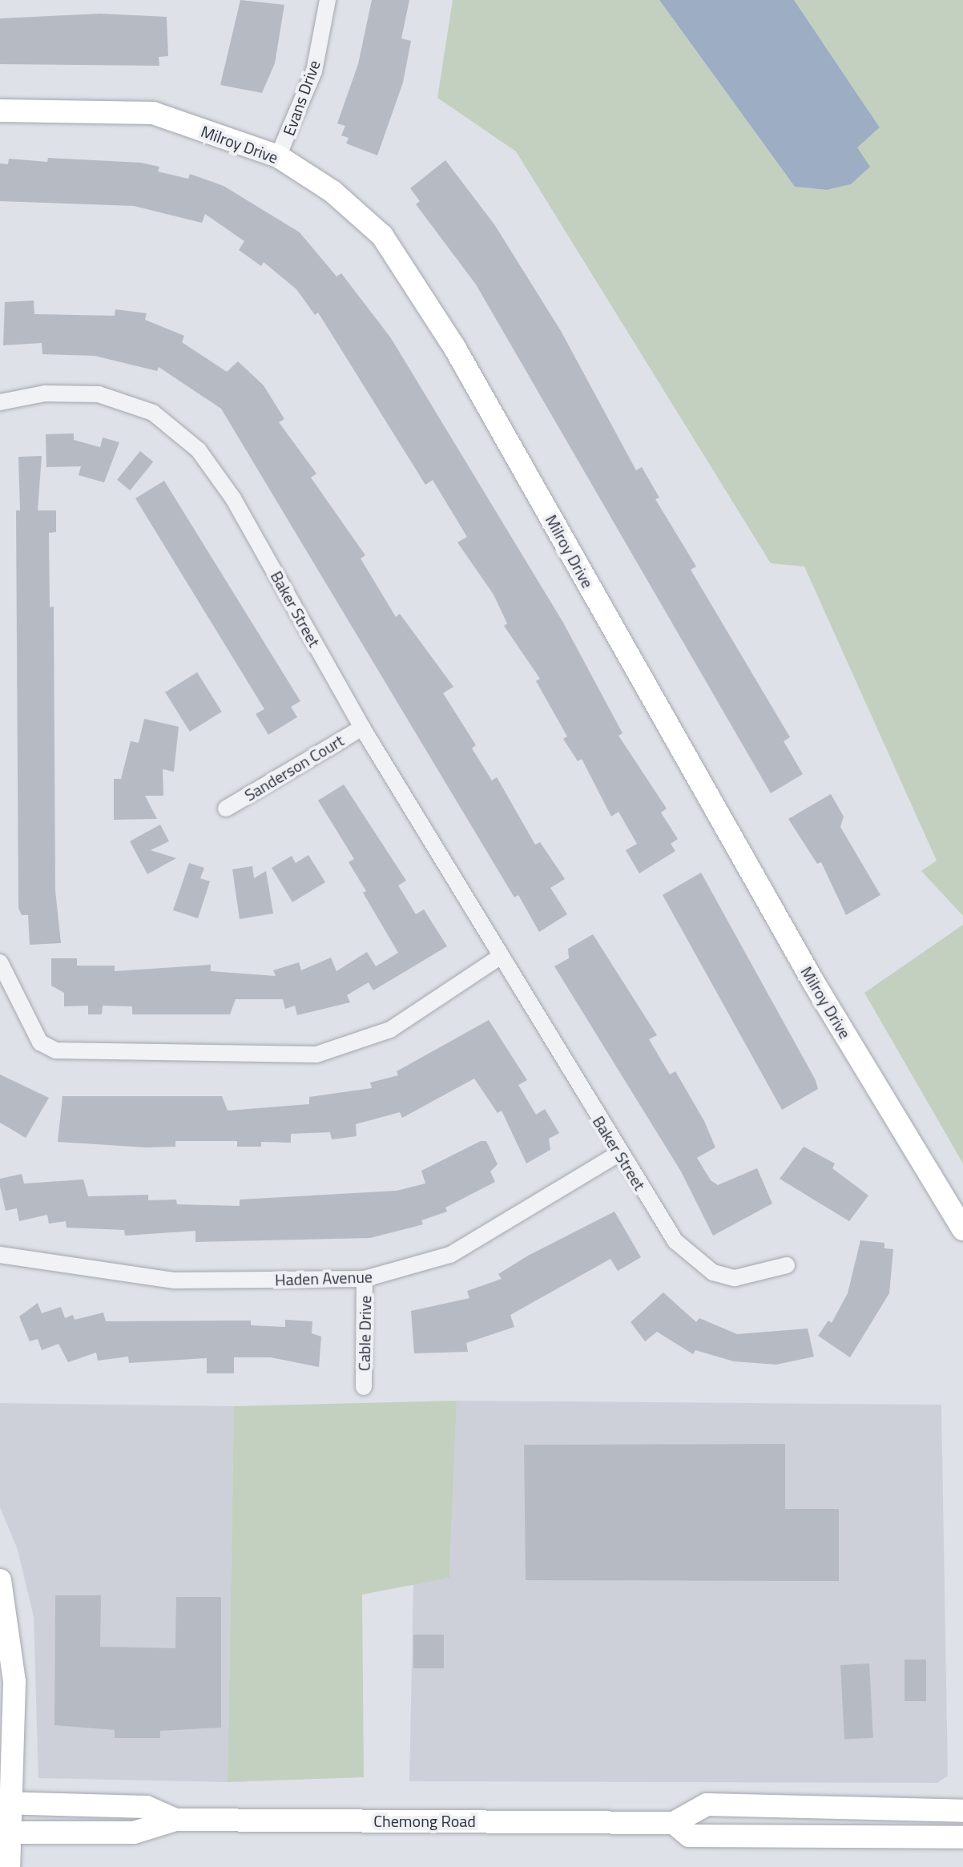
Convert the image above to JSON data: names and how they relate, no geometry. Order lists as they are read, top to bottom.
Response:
{
  "streets": {
    "street": [
      "Evans Drive",
      "Milroy Drive",
      "Baker Street",
      "Sanderson Court",
      "Haden Avenue",
      "Cable Drive",
      "Chemong Road"
    ]
  },
  "crossings": [
    ["Evans Drive", "Milroy Drive"],
    ["Baker Street", "Sanderson Court"],
    ["Baker Street", "Haden Avenue"],
    ["Haden Avenue", "Cable Drive"]
  ]
}
